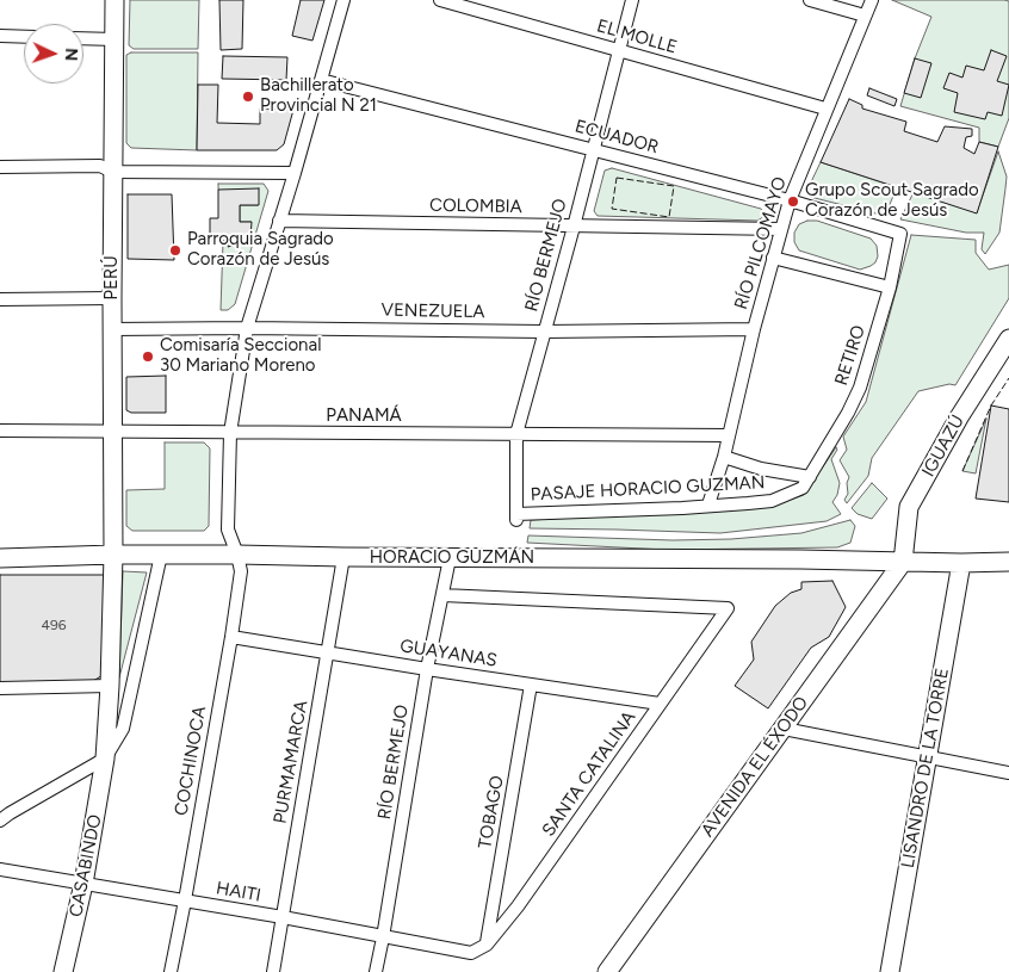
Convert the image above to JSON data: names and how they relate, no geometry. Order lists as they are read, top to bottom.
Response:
{
  "streets": {
    "main road": [
      "PERÚ",
      "IGUAZÚ",
      "HORACIO GUZMÁN",
      "AVENIDA EL ÉXODO",
      "LISANDRO DE LA TORRE",
      "CASABINDO"
    ],
    "street": [
      "EL MOLLE",
      "ECUADOR",
      "COLOMBIA",
      "RÍO PILCOMAYO",
      "RÍO BERMEJO",
      "VENEZUELA",
      "RETIRO",
      "PANAMÁ",
      "PASAJE HORACIO GUZMAN",
      "GUAYANAS",
      "COCHINOCA",
      "PURMAMARCA",
      "SANTA CATALINA",
      "TOBAGO",
      "HAITI"
    ]
  },
  "crossings": [
    ["EL MOLLE", "RÍO PILCOMAYO"],
    ["EL MOLLE", "RÍO BERMEJO"],
    ["ECUADOR", "RÍO PILCOMAYO"],
    ["ECUADOR", "RÍO BERMEJO"],
    ["ECUADOR", "RETIRO"],
    ["ECUADOR", "COCHINOCA"],
    ["COLOMBIA", "RÍO PILCOMAYO"],
    ["COLOMBIA", "RÍO BERMEJO"],
    ["COLOMBIA", "COCHINOCA"],
    ["RÍO PILCOMAYO", "VENEZUELA"],
    ["RÍO PILCOMAYO", "PANAMÁ"],
    ["RÍO PILCOMAYO", "PASAJE HORACIO GUZMAN"],
    ["RÍO BERMEJO", "VENEZUELA"],
    ["RÍO BERMEJO", "PANAMÁ"],
    ["RÍO BERMEJO", "PASAJE HORACIO GUZMAN"],
    ["RÍO BERMEJO", "HORACIO GUZMÁN"],
    ["RÍO BERMEJO", "GUAYANAS"],
    ["RÍO BERMEJO", "SANTA CATALINA"],
    ["RÍO BERMEJO", "HAITI"],
    ["PERÚ", "VENEZUELA"],
    ["PERÚ", "PANAMÁ"],
    ["PERÚ", "HORACIO GUZMÁN"],
    ["PERÚ", "CASABINDO"],
    ["VENEZUELA", "COCHINOCA"],
    ["RETIRO", "PASAJE HORACIO GUZMAN"],
    ["PANAMÁ", "COCHINOCA"],
    ["IGUAZÚ", "HORACIO GUZMÁN"],
    ["IGUAZÚ", "AVENIDA EL ÉXODO"],
    ["HORACIO GUZMÁN", "COCHINOCA"],
    ["HORACIO GUZMÁN", "PURMAMARCA"],
    ["HORACIO GUZMÁN", "AVENIDA EL ÉXODO"],
    ["HORACIO GUZMÁN", "LISANDRO DE LA TORRE"],
    ["HORACIO GUZMÁN", "CASABINDO"],
    ["GUAYANAS", "COCHINOCA"],
    ["GUAYANAS", "PURMAMARCA"],
    ["GUAYANAS", "SANTA CATALINA"],
    ["GUAYANAS", "TOBAGO"],
    ["COCHINOCA", "HAITI"],
    ["PURMAMARCA", "HAITI"],
    ["SANTA CATALINA", "TOBAGO"],
    ["SANTA CATALINA", "HAITI"],
    ["CASABINDO", "HAITI"]
  ],
  "places": [
    "Bachillerato Provincial N 21",
    "Grupo Scout Sagrado Corazón de Jesús",
    "Parroquia Sagrado Corazón de Jesús",
    "Comisaría Seccional 30 Mariano Moreno"
  ],
  "house_numbers": ["496"],
  "north": "right"
}
